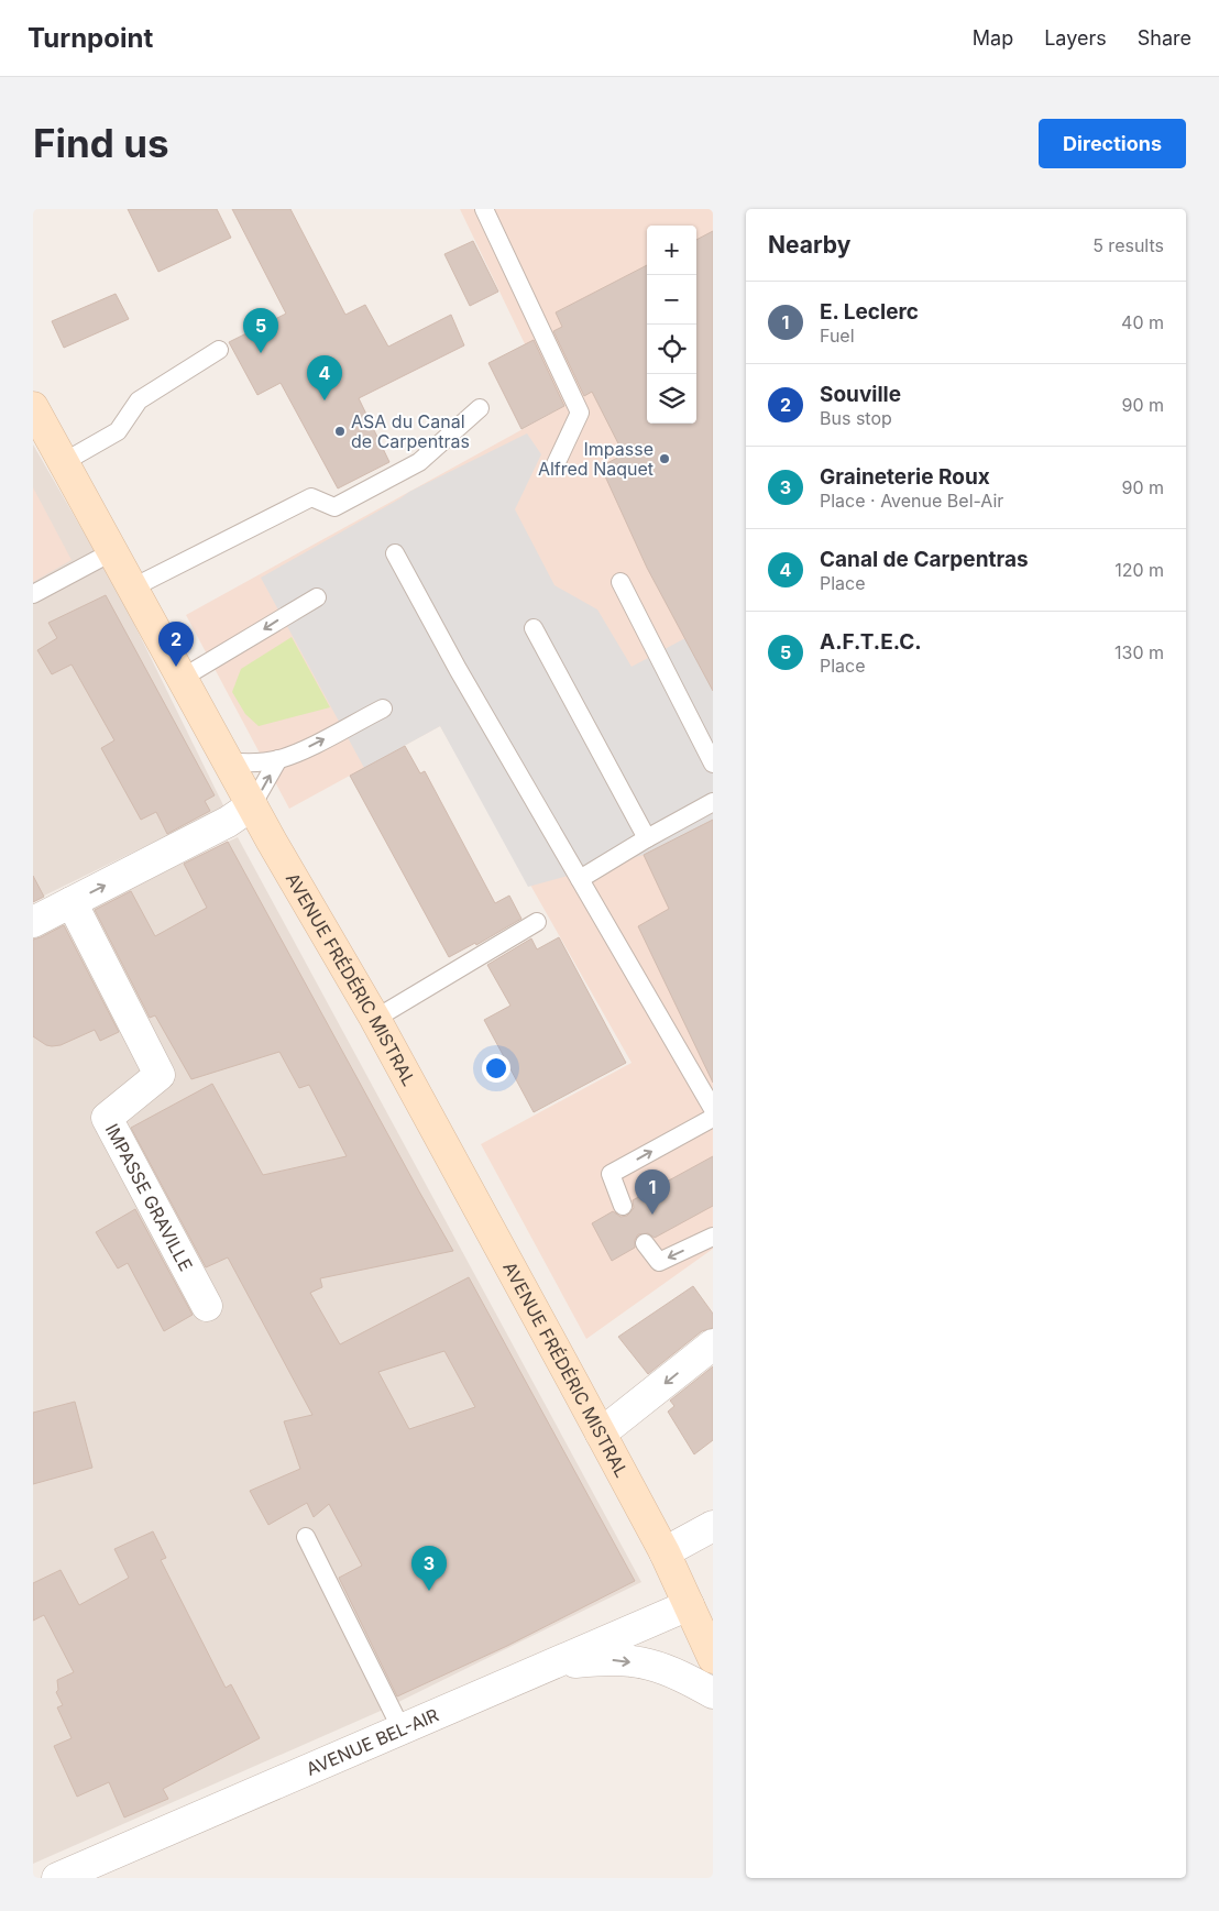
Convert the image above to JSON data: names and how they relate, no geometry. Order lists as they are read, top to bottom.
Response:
{
  "streets": {
    "main road": ["AVENUE FRÉDÉRIC MISTRAL"],
    "street": ["IMPASSE GRAVILLE", "AVENUE BEL-AIR"]
  },
  "crossings": [
    ["AVENUE FRÉDÉRIC MISTRAL", "AVENUE BEL-AIR"]
  ],
  "places": ["ASA du Canal de Carpentras", "Impasse Alfred Naquet"],
  "page": {
    "header": "Turnpoint",
    "nav": ["Map", "Layers", "Share"],
    "buttons": "Directions",
    "title": "Find us",
    "heading": ["Nearby", "5 results"],
    "map_buttons": ["+", "−"],
    "list": [
      {
        "mark": "1",
        "name": "E. Leclerc",
        "note": "Fuel",
        "value": "40 m"
      },
      {
        "mark": "2",
        "name": "Souville",
        "note": "Bus stop",
        "value": "90 m"
      },
      {
        "mark": "3",
        "name": "Graineterie Roux",
        "note": "Place · Avenue Bel-Air",
        "value": "90 m"
      },
      {
        "mark": "4",
        "name": "Canal de Carpentras",
        "note": "Place",
        "value": "120 m"
      },
      {
        "mark": "5",
        "name": "A.F.T.E.C.",
        "note": "Place",
        "value": "130 m"
      }
    ],
    "pins": [
      "5",
      "4",
      "2",
      "1",
      "3"
    ]
  }
}
